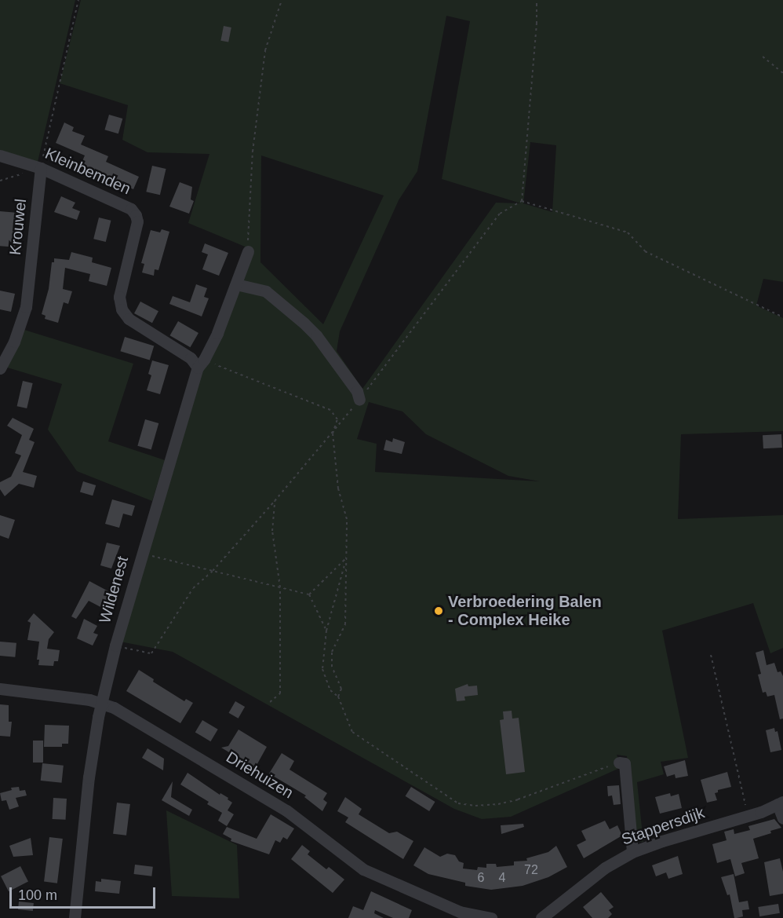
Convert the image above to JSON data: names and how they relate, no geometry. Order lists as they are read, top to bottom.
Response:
{
  "streets": {
    "street": [
      "Kleinbemden",
      "Krouwel",
      "Wildenest",
      "Driehuizen",
      "Stappersdijk"
    ]
  },
  "crossings": [
    ["Kleinbemden", "Krouwel"],
    ["Kleinbemden", "Wildenest"],
    ["Wildenest", "Driehuizen"]
  ],
  "places": ["Verbroedering Balen - Complex Heike"],
  "house_numbers": ["72", "6", "4"],
  "scale_bar": "100 m"
}
